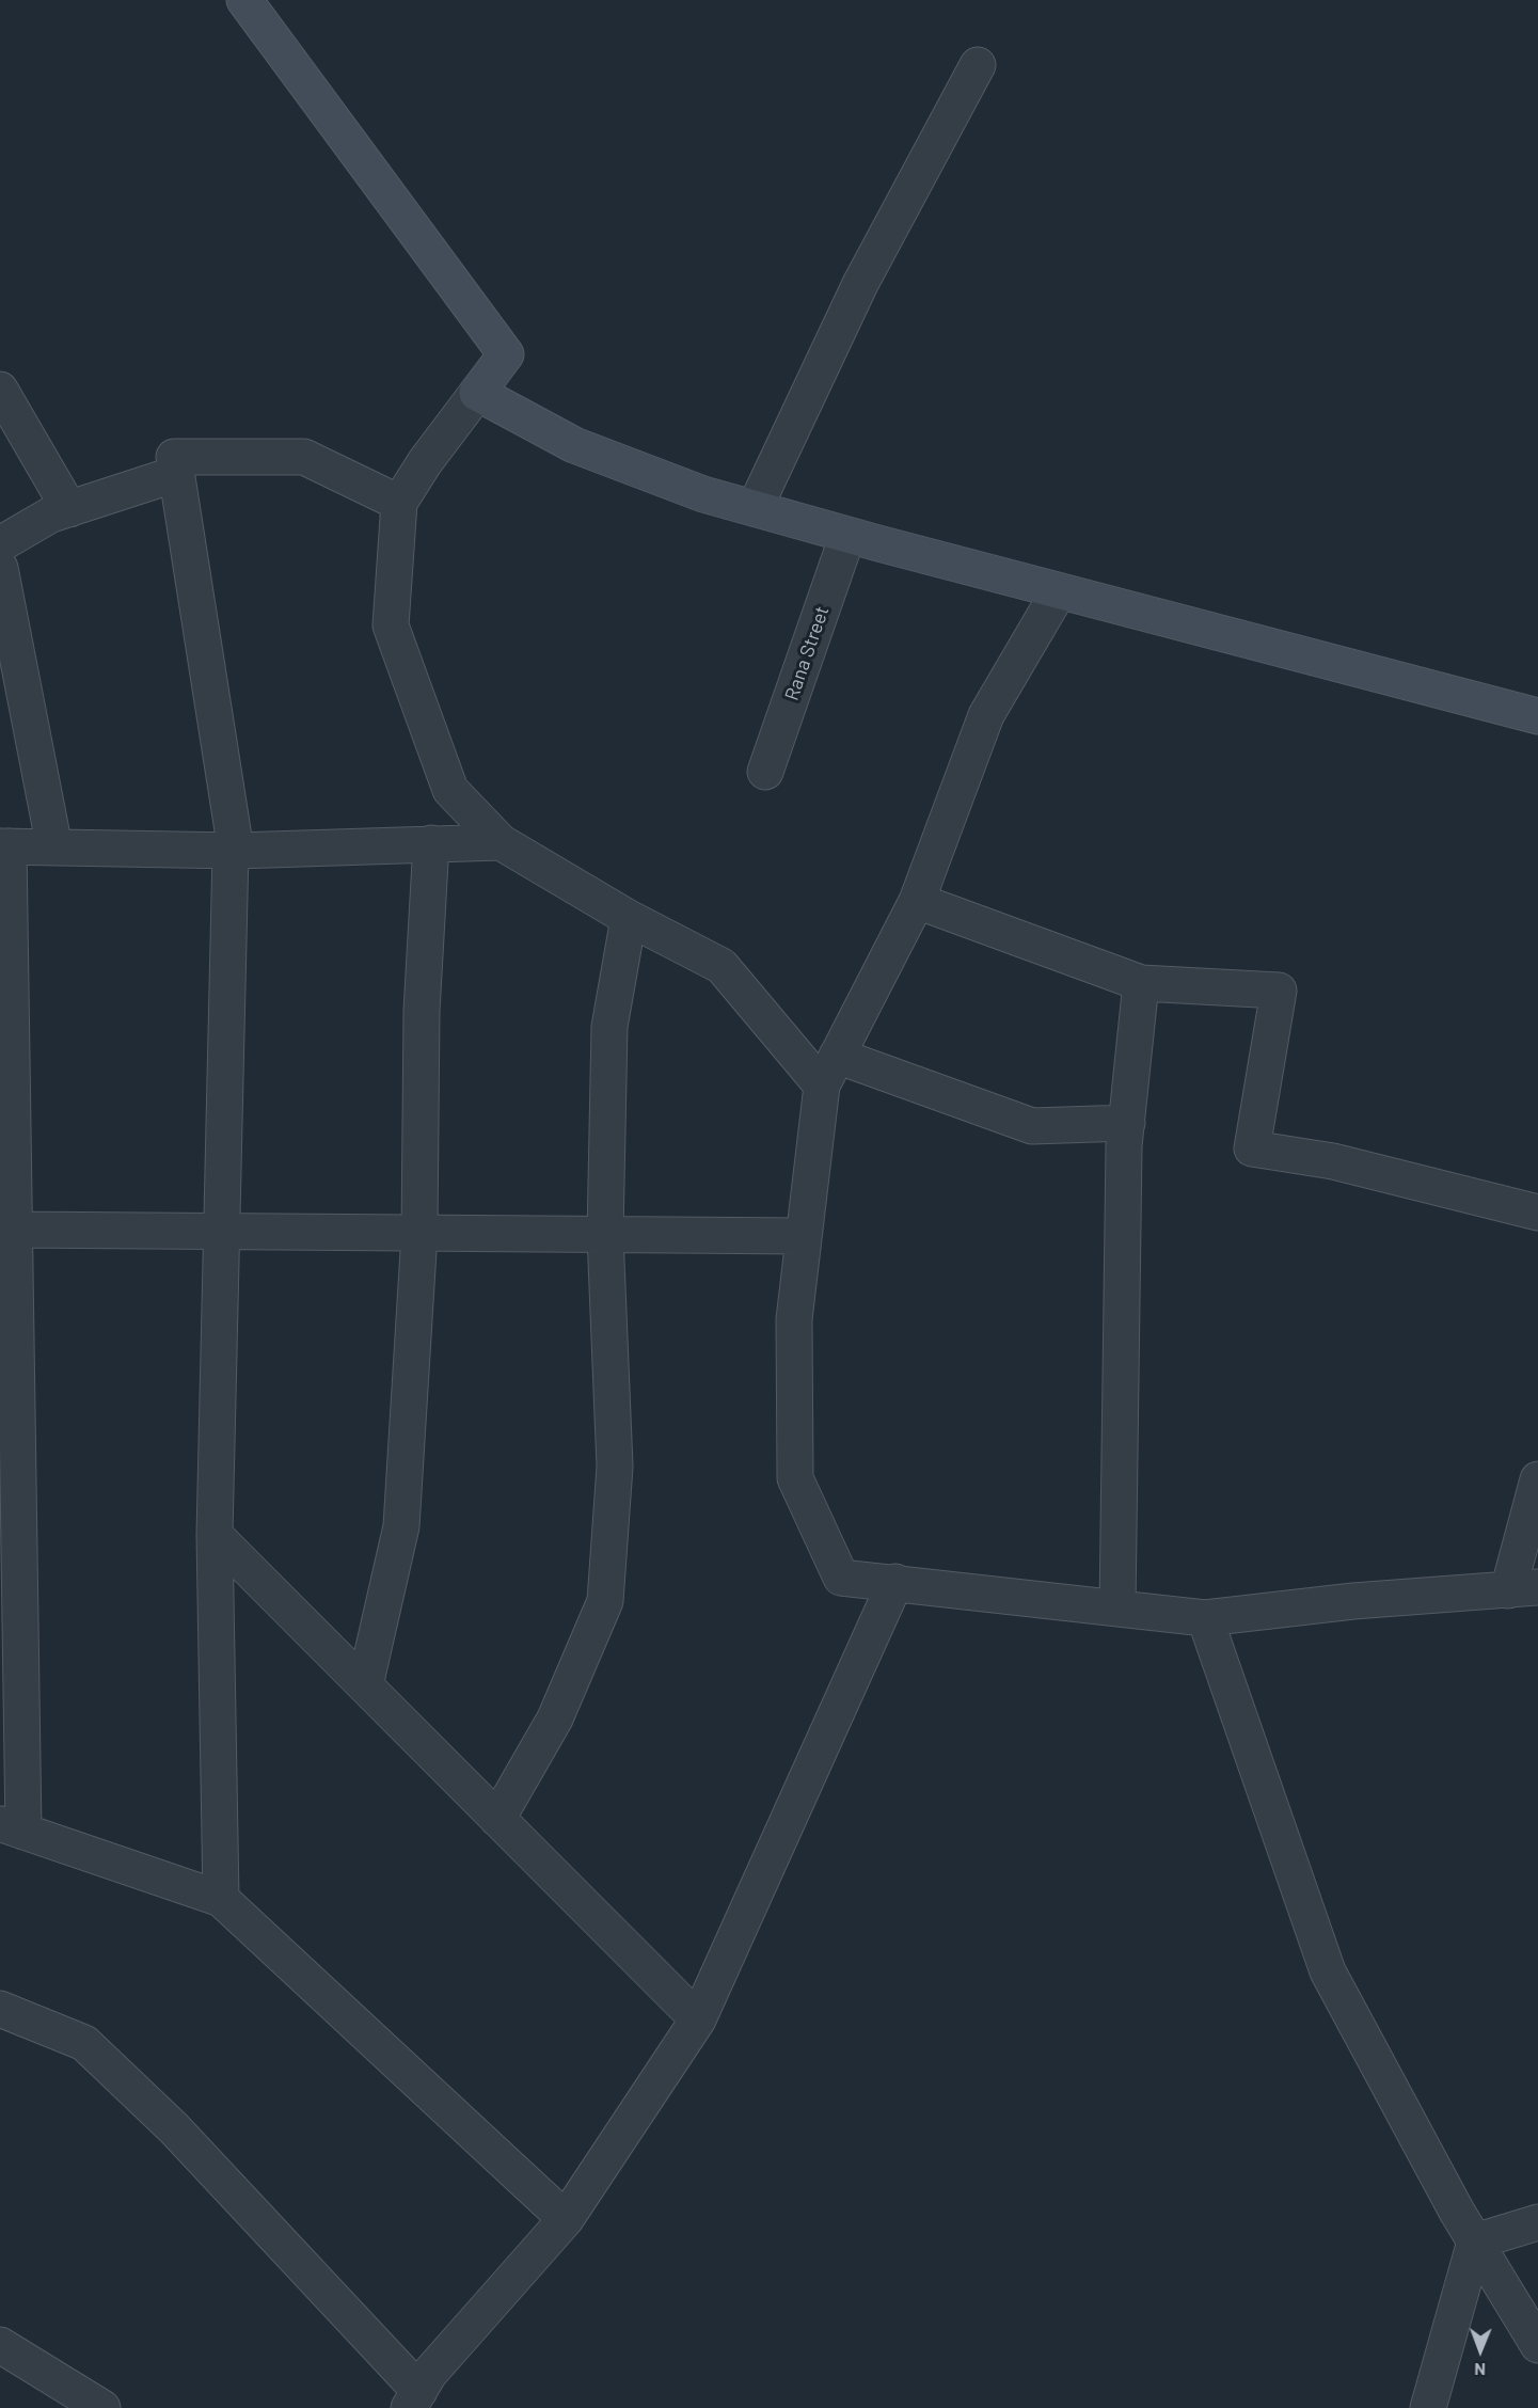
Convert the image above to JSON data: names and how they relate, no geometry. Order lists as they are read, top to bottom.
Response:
{
  "streets": {
    "street": ["Rana Street"]
  },
  "north": "bottom"
}
